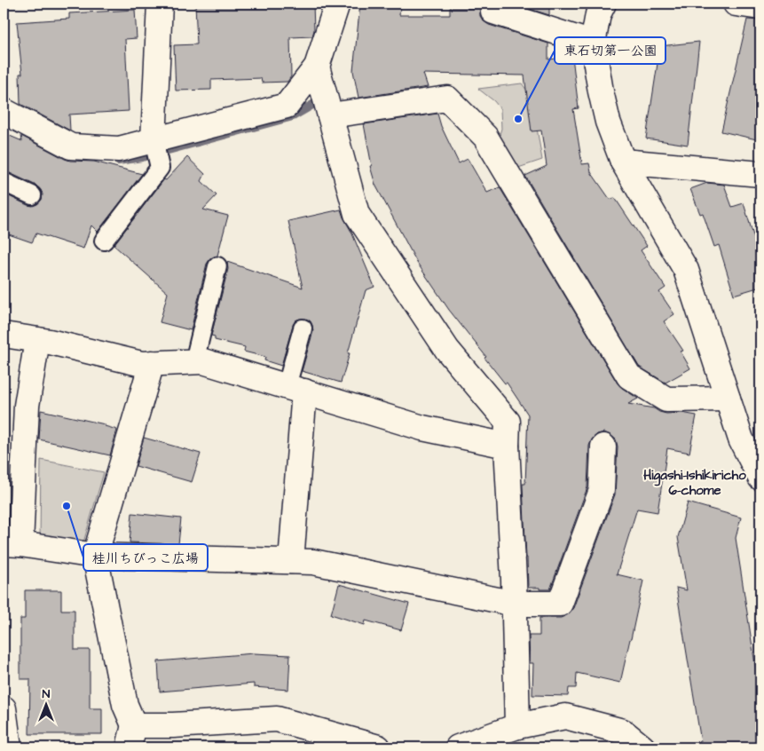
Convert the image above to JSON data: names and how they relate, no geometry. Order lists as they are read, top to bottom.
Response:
{
  "districts": ["Higashi-Ishikiricho 6-chome"],
  "places": ["東石切第一公園", "桂川ちびっこ広場"],
  "north": "top"
}
